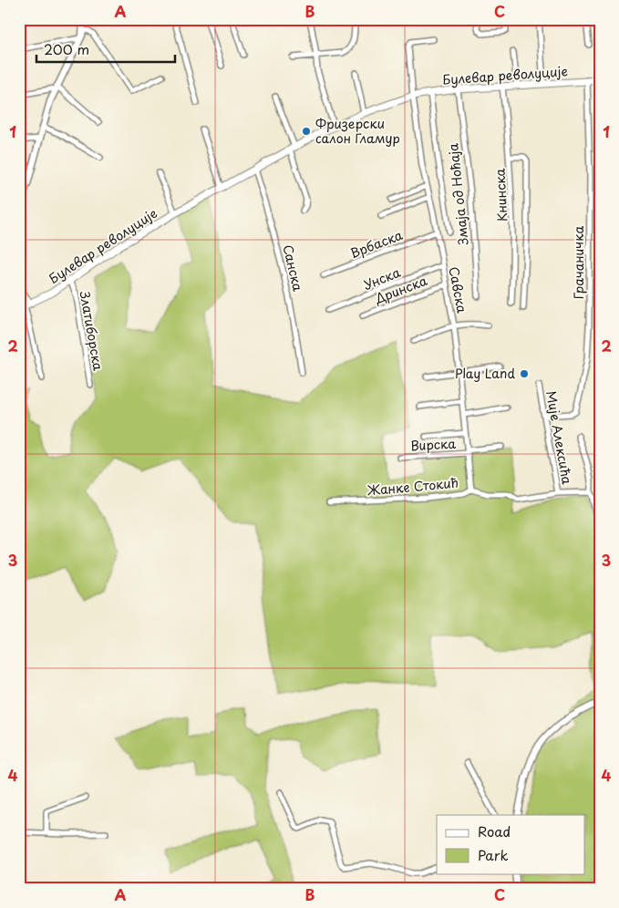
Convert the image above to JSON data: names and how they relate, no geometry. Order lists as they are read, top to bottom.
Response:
{
  "streets": {
    "main road": ["Булевар револуције"],
    "street": [
      "Змаја од Ноћаја",
      "Книнска",
      "Врбаска",
      "Грачаничка",
      "Санска",
      "Унска",
      "Дринска",
      "Савска",
      "Златиборска",
      "Мије Алексића",
      "Вирска",
      "Жанке Стокић"
    ]
  },
  "crossings": [
    ["Булевар револуције", "Змаја од Ноћаја"],
    ["Булевар револуције", "Книнска"],
    ["Булевар револуције", "Грачаничка"],
    ["Булевар револуције", "Санска"],
    ["Булевар револуције", "Савска"],
    ["Булевар револуције", "Златиборска"],
    ["Врбаска", "Савска"],
    ["Грачаничка", "Мије Алексића"],
    ["Унска", "Савска"],
    ["Дринска", "Савска"],
    ["Савска", "Вирска"],
    ["Савска", "Жанке Стокић"],
    ["Мије Алексића", "Жанке Стокић"]
  ],
  "places": ["Фризерски салон Гламур", "Play Land"],
  "legend": ["Road", "Park"],
  "scale_bar": "200 m",
  "grid": {
    "columns": ["A", "B", "C"],
    "rows": [
      "1",
      "2",
      "3",
      "4"
    ]
  }
}
